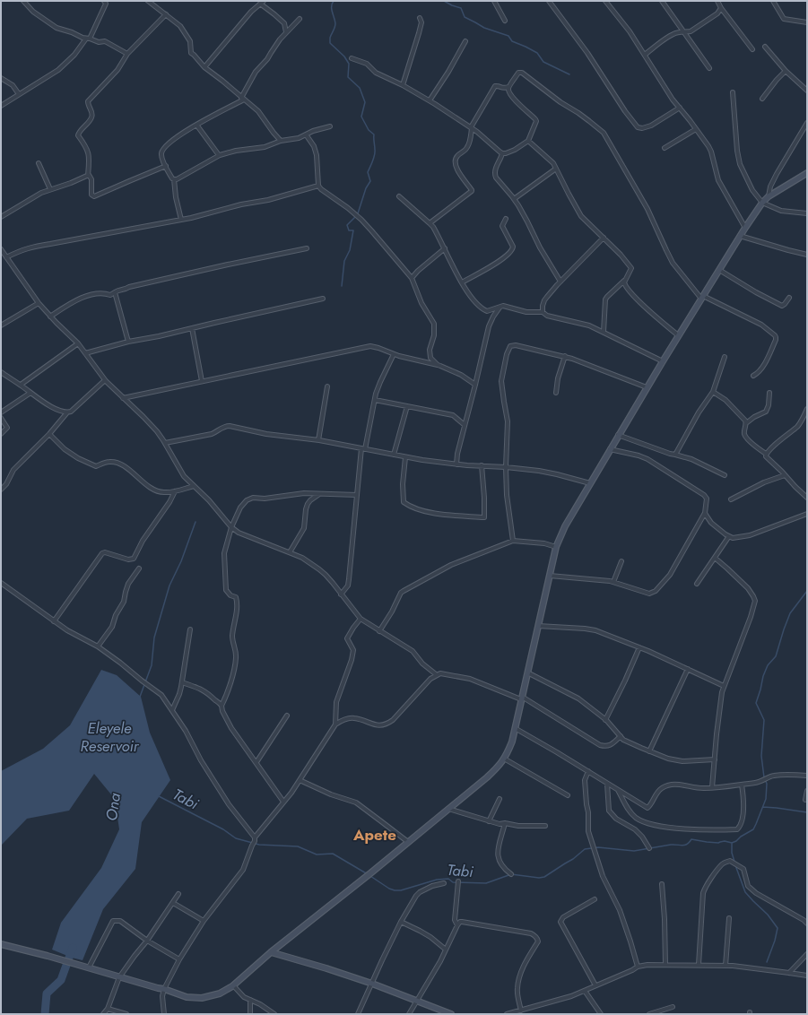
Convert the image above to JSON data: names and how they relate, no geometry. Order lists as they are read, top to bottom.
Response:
{
  "districts": ["Apete"],
  "water": ["Eleyele Reservoir", "Tabi", "Ona"]
}
